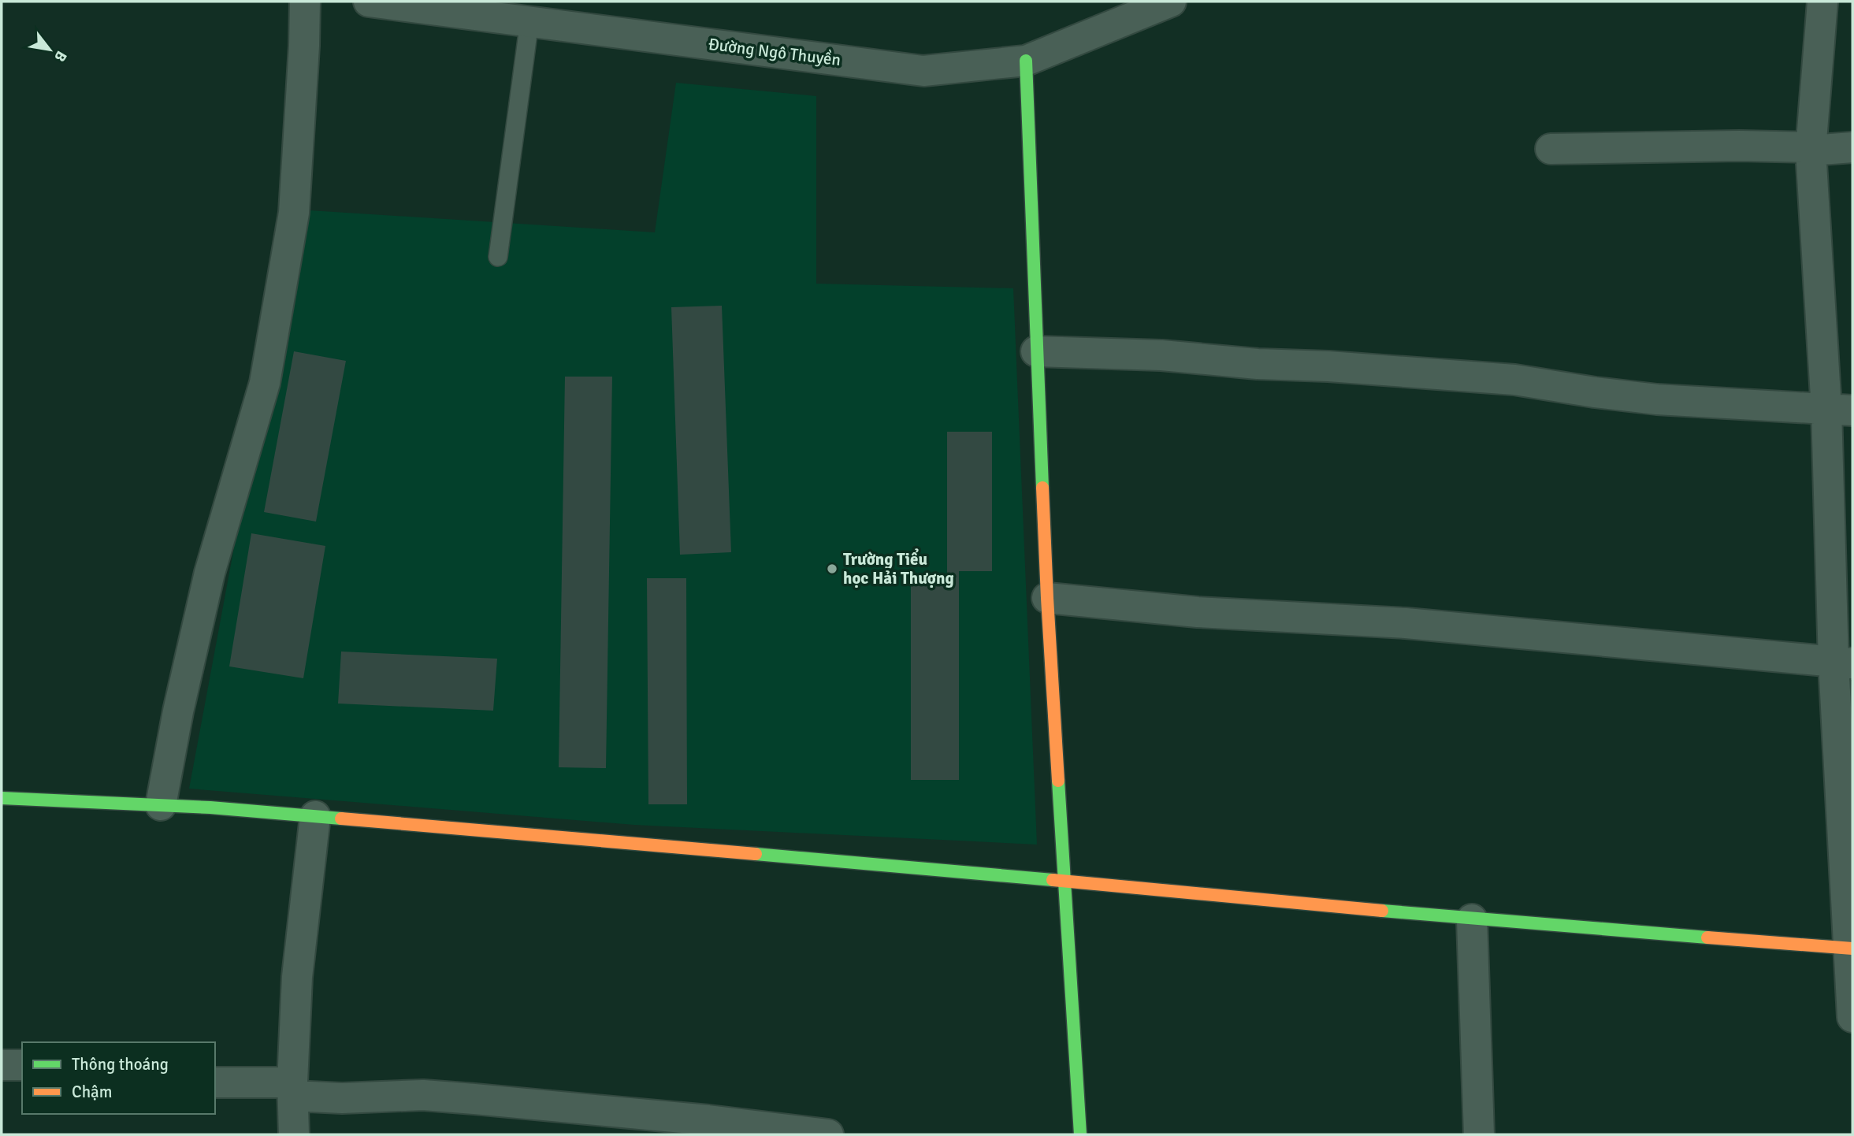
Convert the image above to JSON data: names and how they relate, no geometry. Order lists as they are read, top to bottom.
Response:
{
  "streets": {
    "street": ["Đường Ngô Thuyền"]
  },
  "places": ["Trường Tiểu học Hải Thượng"],
  "legend": ["Thông thoáng", "Chậm"],
  "north": "bottom right"
}
